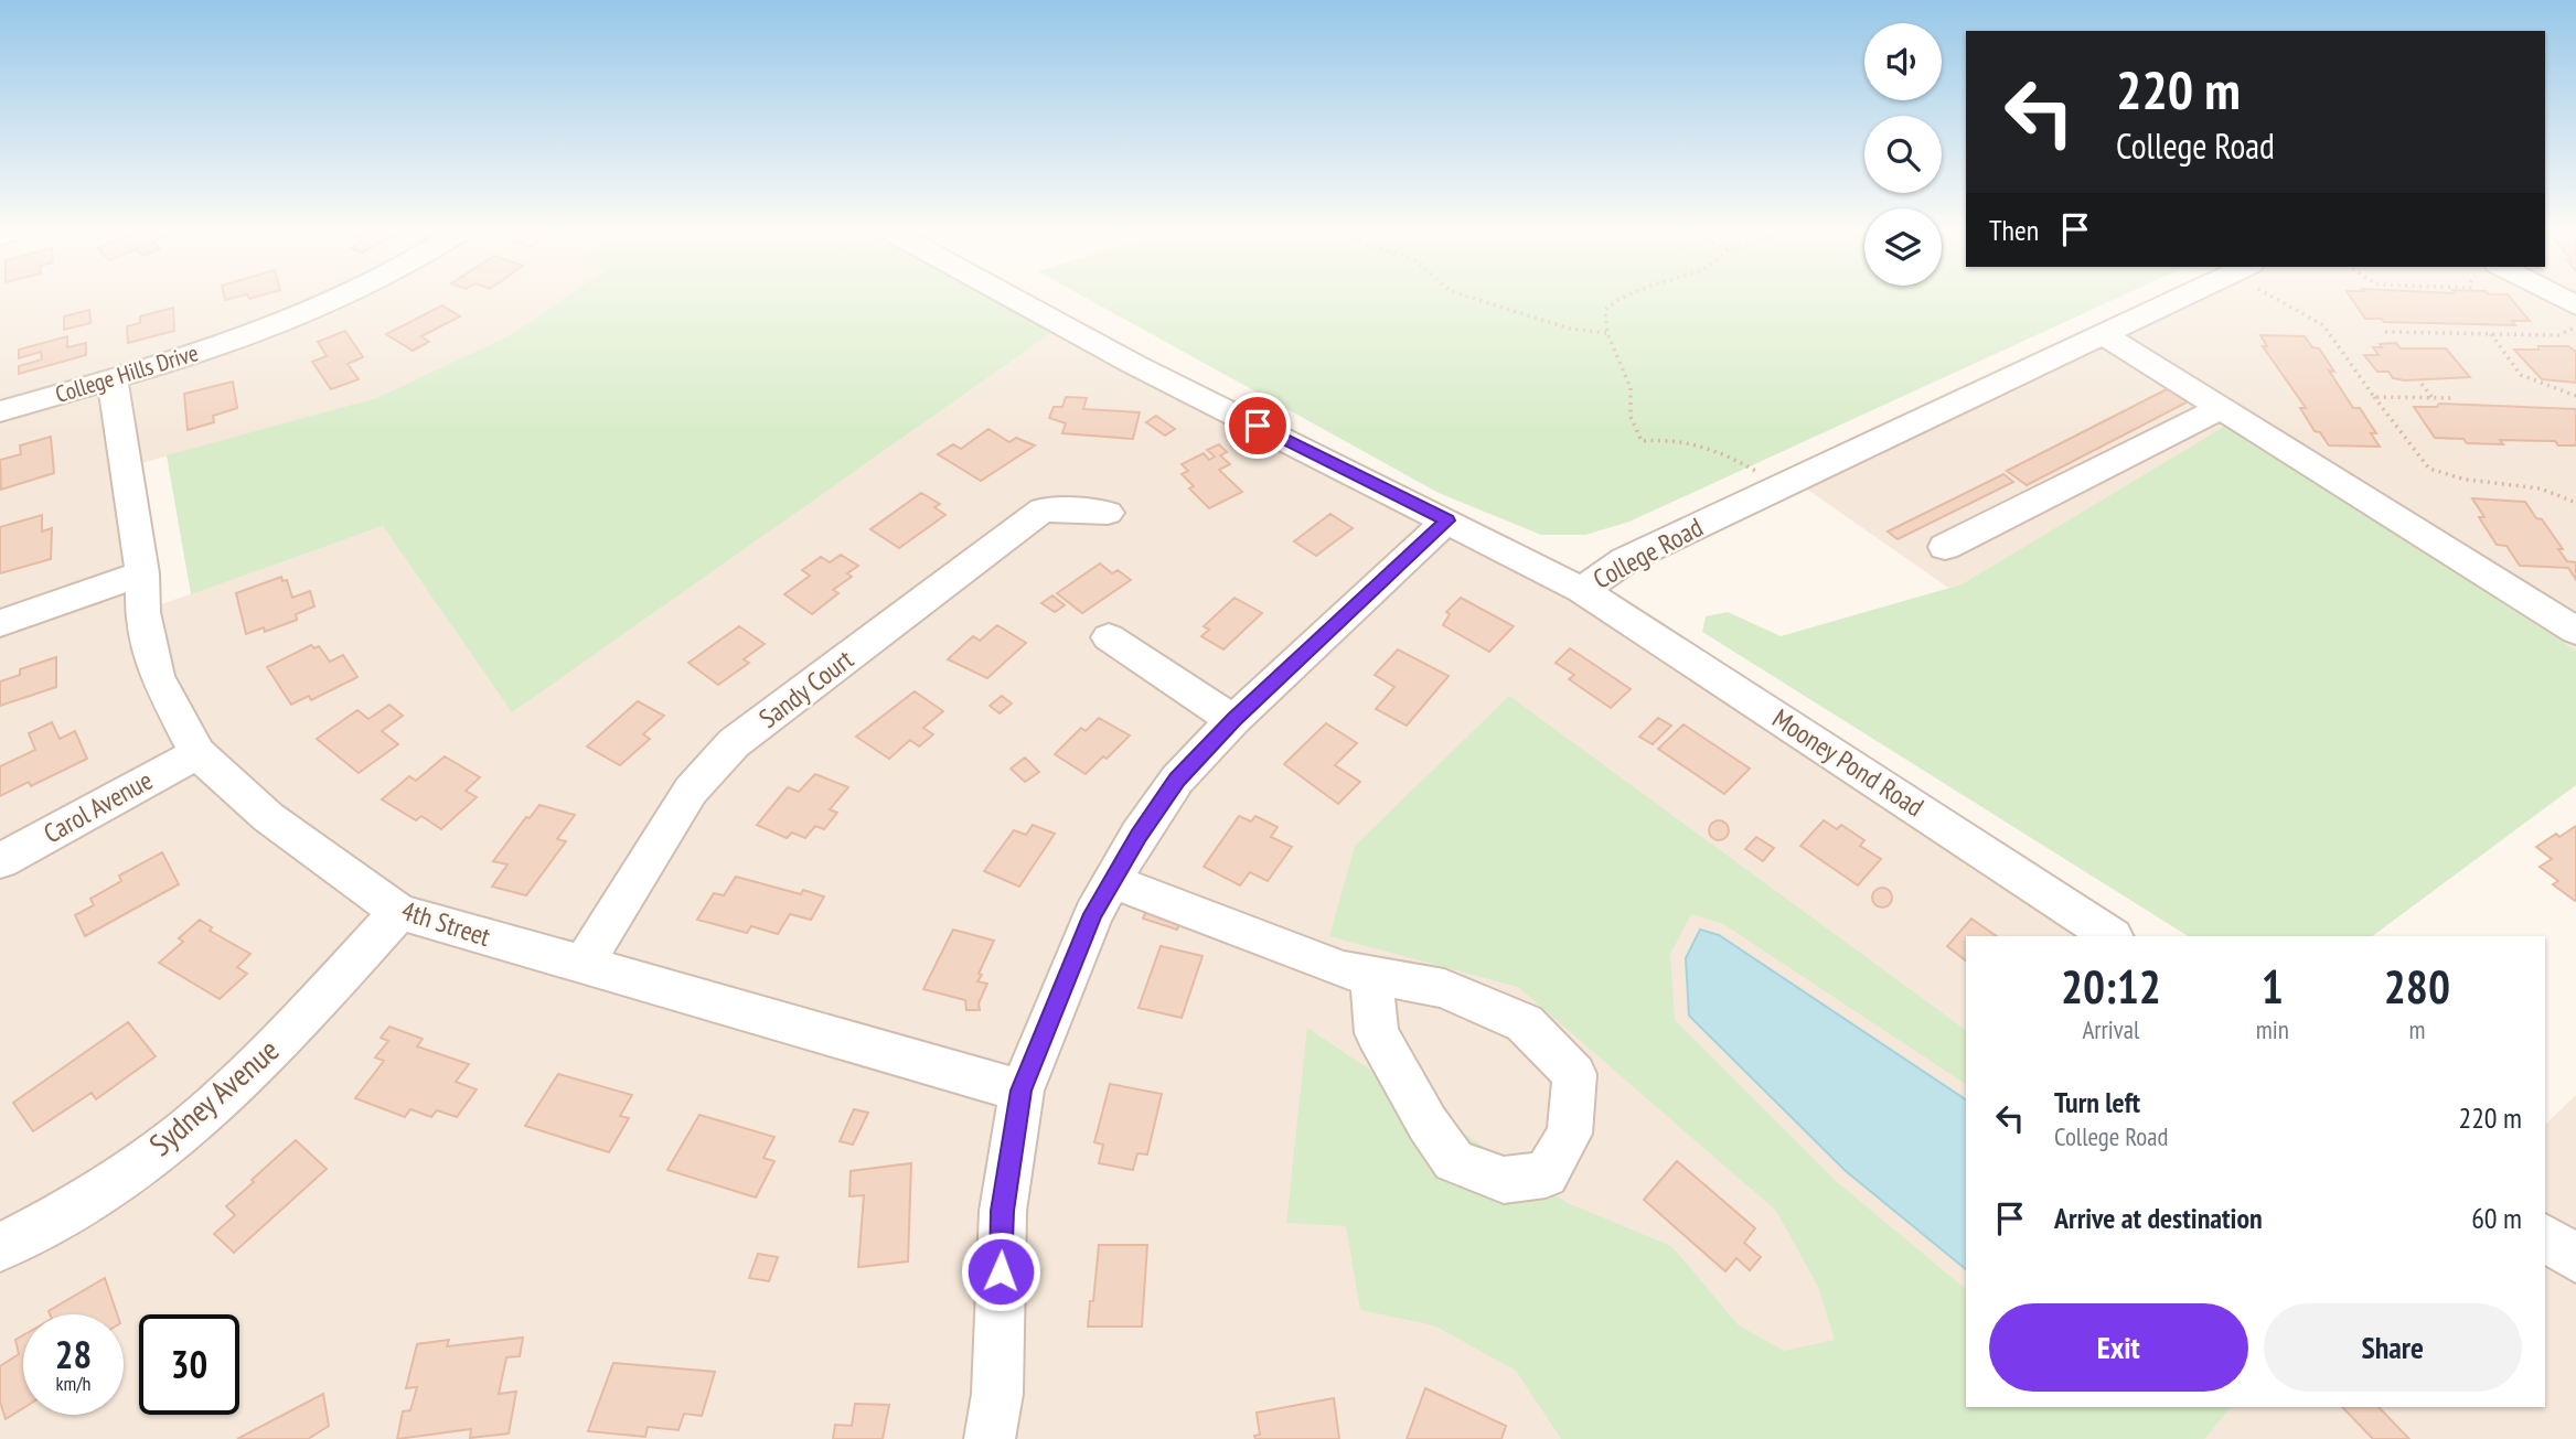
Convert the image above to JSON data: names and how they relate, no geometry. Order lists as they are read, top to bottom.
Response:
{
  "streets": {
    "street": [
      "College Hills Drive",
      "College Road",
      "Sandy Court",
      "Mooney Pond Road",
      "Carol Avenue",
      "4th Street",
      "Sydney Avenue"
    ]
  },
  "crossings": [
    ["College Hills Drive", "4th Street"],
    ["College Road", "Mooney Pond Road"],
    ["Sandy Court", "4th Street"],
    ["Carol Avenue", "4th Street"],
    ["4th Street", "Sydney Avenue"]
  ],
  "page": {
    "turn": ["220 m", "College Road"],
    "then": "Then",
    "eta": [
      "20:12",
      "Arrival",
      "1",
      "min",
      "280",
      "m"
    ],
    "list": [
      {
        "name": "Turn left",
        "note": "College Road",
        "value": "220 m"
      },
      {
        "name": "Arrive at destination",
        "value": "60 m"
      }
    ],
    "buttons": ["Exit", "Share"],
    "speed": "28 km/h",
    "limit": "30"
  }
}
